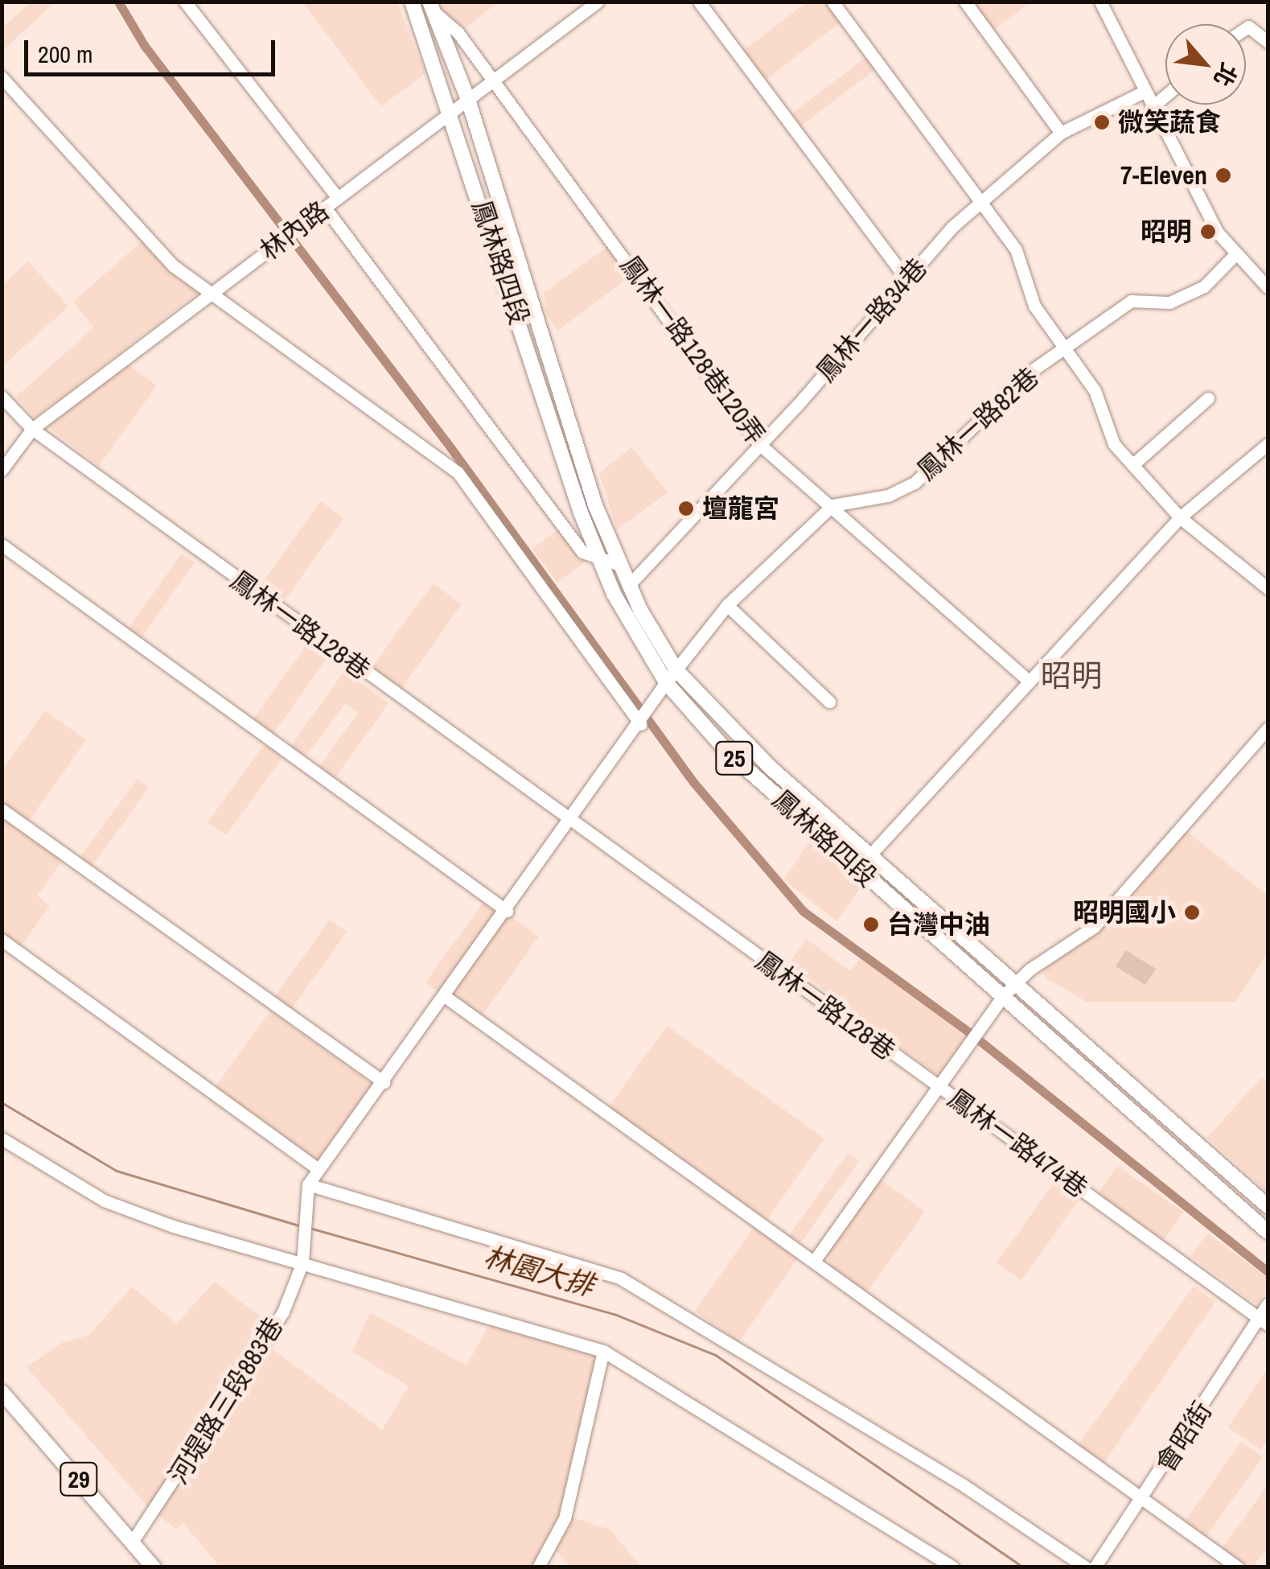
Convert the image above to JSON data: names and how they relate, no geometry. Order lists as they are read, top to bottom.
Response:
{
  "streets": {
    "main road": ["鳳林路四段", "25", "29"],
    "street": [
      "林內路",
      "鳳林一路34巷",
      "鳳林一路128巷120弄",
      "鳳林一路82巷",
      "鳳林一路128巷",
      "鳳林一路474巷",
      "河堤路三段883巷",
      "會昭街"
    ]
  },
  "crossings": [
    ["林內路", "鳳林路四段"],
    ["林內路", "鳳林一路128巷120弄"],
    ["林內路", "鳳林一路128巷"],
    ["林內路", "25"],
    ["鳳林路四段", "鳳林一路34巷"],
    ["鳳林路四段", "25"],
    ["鳳林一路34巷", "鳳林一路128巷120弄"],
    ["鳳林一路128巷120弄", "鳳林一路82巷"],
    ["鳳林一路128巷120弄", "25"],
    ["鳳林一路128巷", "鳳林一路474巷"],
    ["鳳林一路474巷", "會昭街"],
    ["河堤路三段883巷", "29"]
  ],
  "districts": ["昭明"],
  "water": ["林園大排"],
  "places": [
    "微笑蔬食",
    "7-Eleven",
    "昭明",
    "壇龍宮",
    "昭明國小",
    "台灣中油"
  ],
  "scale_bar": "200 m",
  "north": "bottom right"
}
